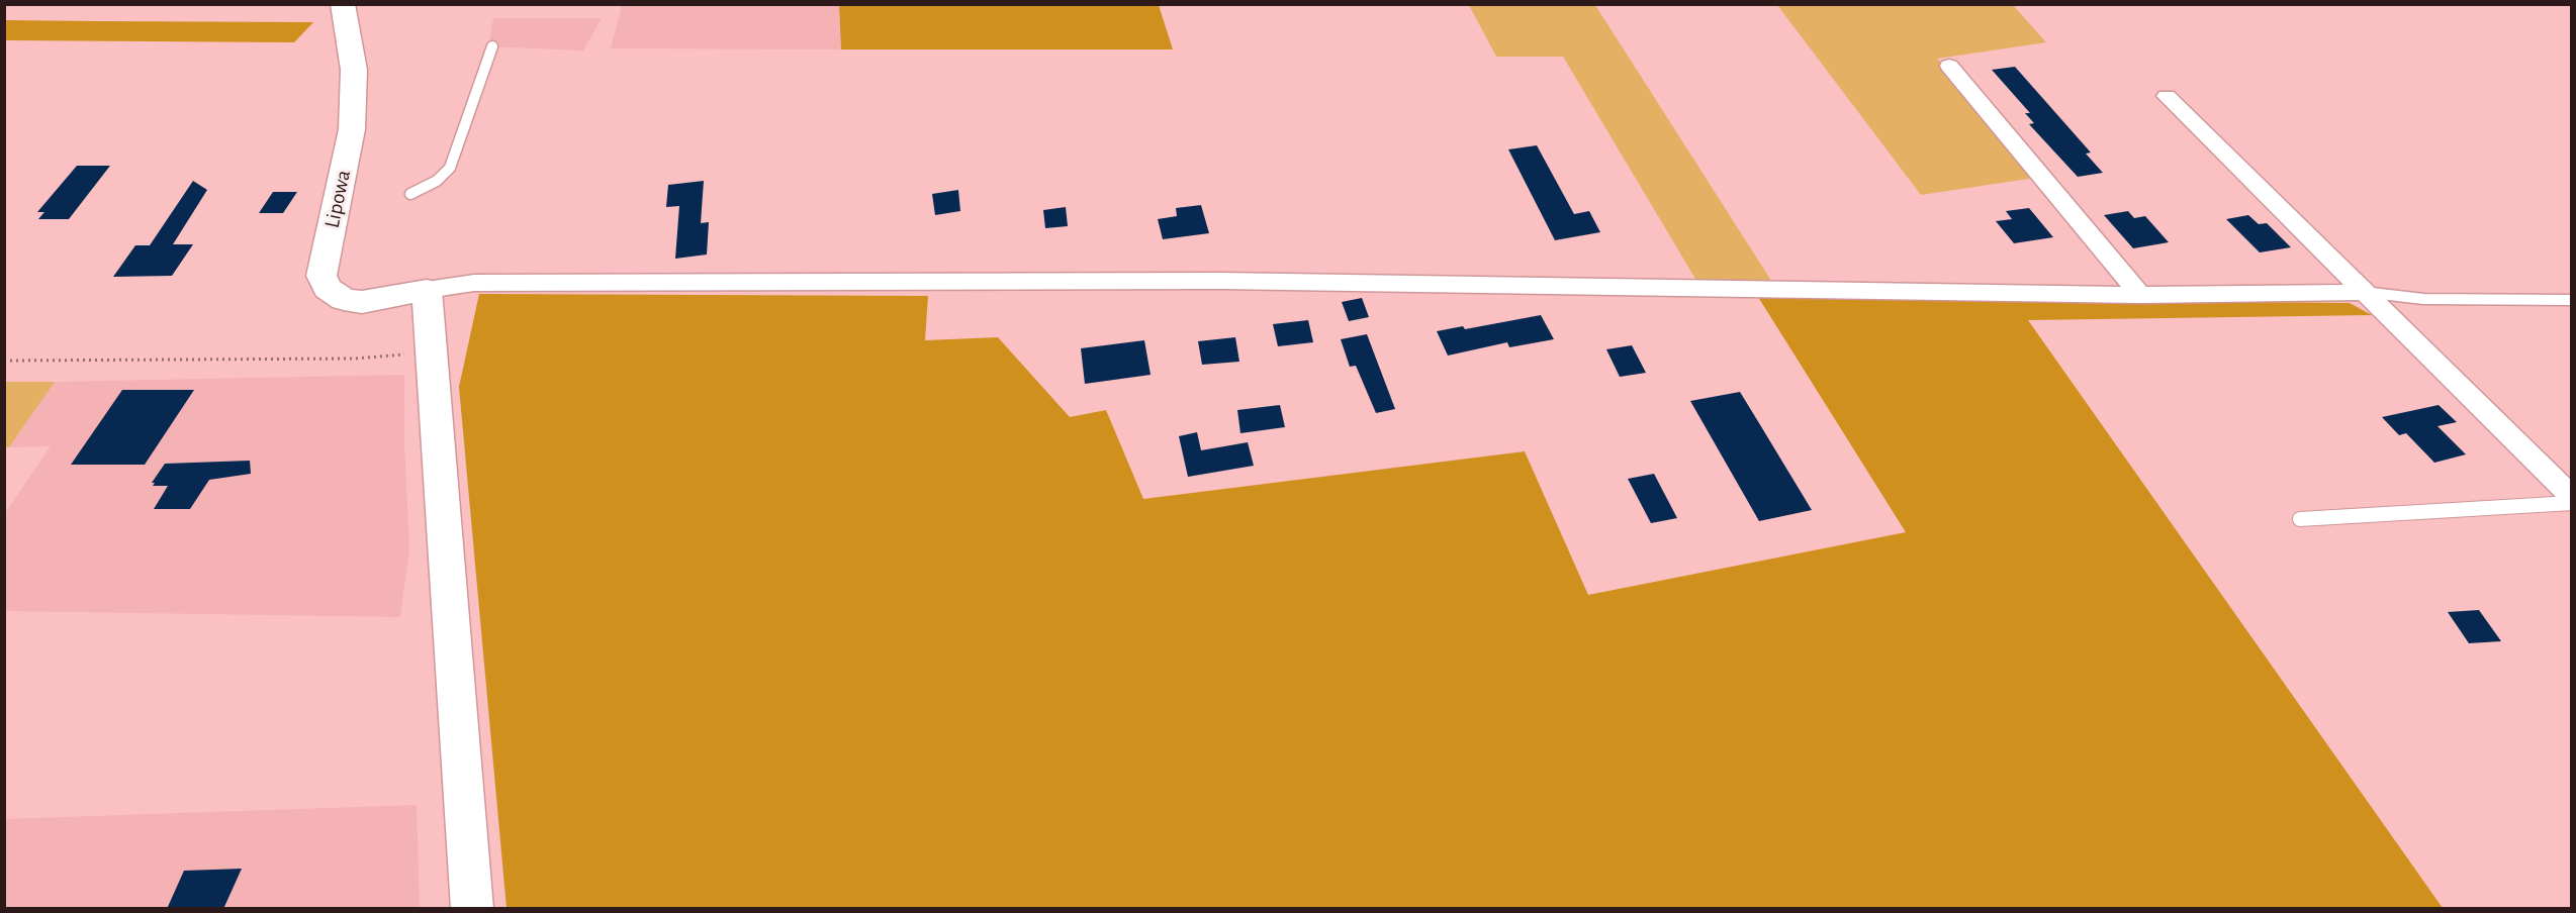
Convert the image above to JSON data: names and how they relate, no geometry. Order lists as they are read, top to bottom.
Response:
{
  "streets": {
    "main road": ["Lipowa"]
  }
}
